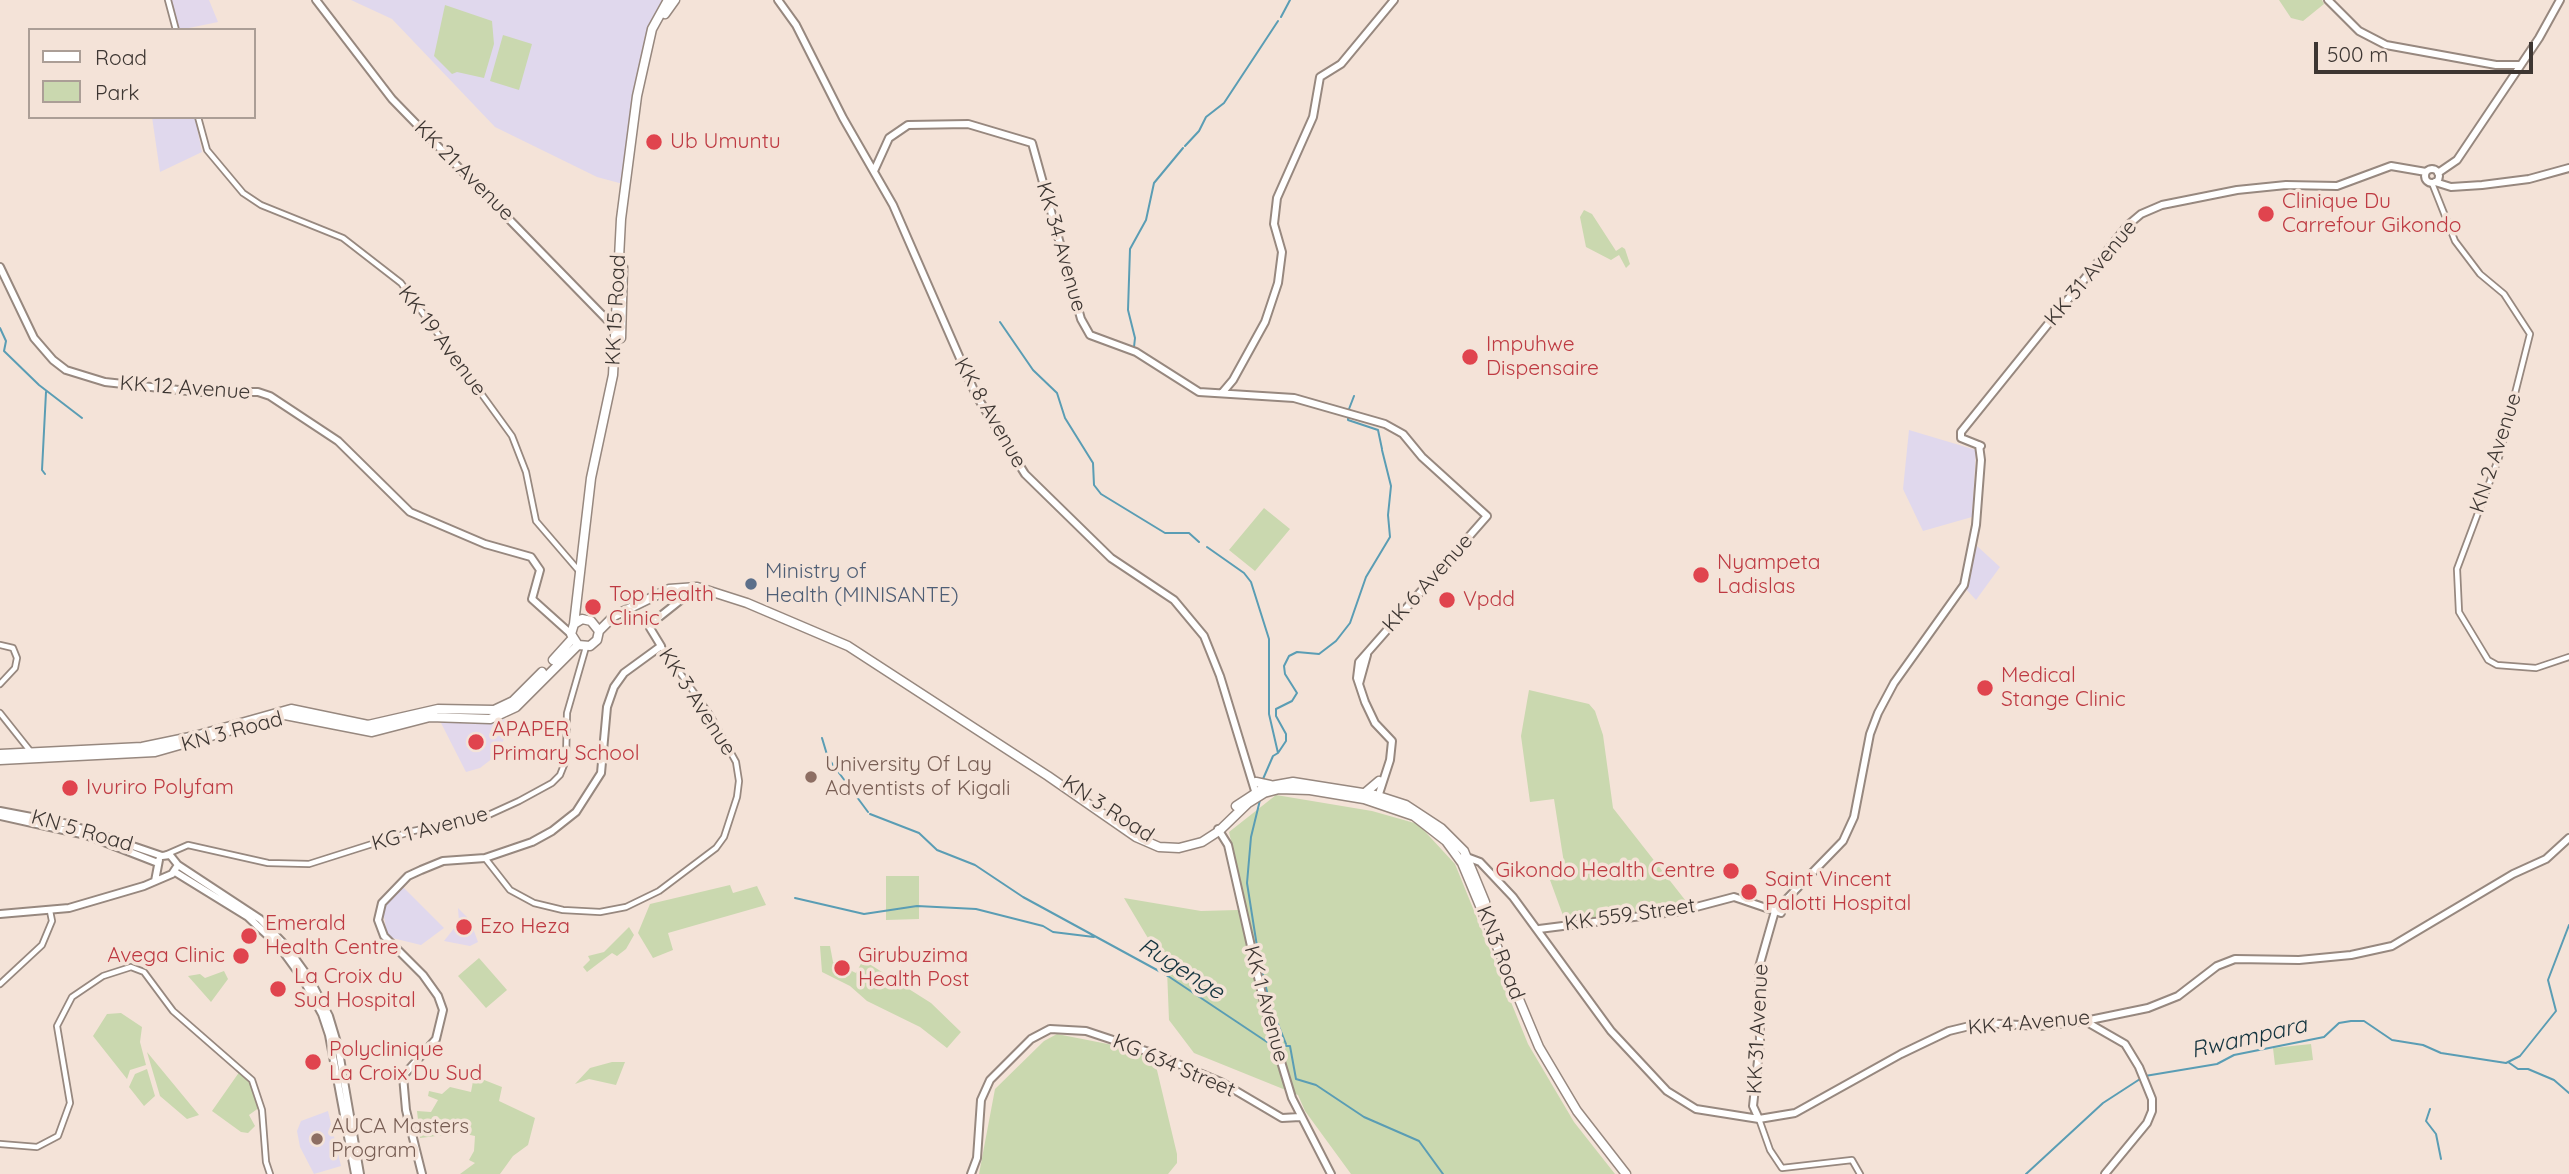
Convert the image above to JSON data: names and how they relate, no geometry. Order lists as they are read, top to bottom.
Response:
{
  "streets": {
    "highway": ["KK 15 Road", "KN 3 Road", "KN3 Road"],
    "main road": [
      "KK 21 Avenue",
      "KK 34 Avenue",
      "KK 31 Avenue",
      "KK 12 Avenue",
      "KK 8 Avenue",
      "KK 6 Avenue",
      "KK 3 Avenue",
      "KN 5 Road",
      "KK 559 Street",
      "KK 1 Avenue",
      "KK 4 Avenue",
      "KG 634 Street"
    ],
    "street": ["KK 19 Avenue", "KN 2 Avenue", "KG 1 Avenue"]
  },
  "crossings": [
    ["KK 21 Avenue", "KK 15 Road"],
    ["KK 34 Avenue", "KK 8 Avenue"],
    ["KK 34 Avenue", "KK 6 Avenue"],
    ["KK 31 Avenue", "KK 559 Street"],
    ["KK 31 Avenue", "KK 4 Avenue"],
    ["KK 15 Road", "KK 19 Avenue"],
    ["KK 15 Road", "KK 12 Avenue"],
    ["KK 15 Road", "KN 3 Road"],
    ["KK 15 Road", "KG 1 Avenue"],
    ["KK 12 Avenue", "KN 3 Road"],
    ["KK 12 Avenue", "KG 1 Avenue"],
    ["KK 8 Avenue", "KN 3 Road"],
    ["KK 6 Avenue", "KN 3 Road"],
    ["KK 6 Avenue", "KN3 Road"],
    ["KK 3 Avenue", "KN 3 Road"],
    ["KN 3 Road", "KG 1 Avenue"],
    ["KN 3 Road", "KN3 Road"],
    ["KN 3 Road", "KK 1 Avenue"],
    ["KN 3 Road", "KK 4 Avenue"],
    ["KK 559 Street", "KK 4 Avenue"],
    ["KN3 Road", "KK 4 Avenue"],
    ["KK 1 Avenue", "KG 634 Street"]
  ],
  "water": ["Rugenge", "Rwampara"],
  "places": [
    "Ub Umuntu",
    "Clinique Du Carrefour Gikondo",
    "Impuhwe Dispensaire",
    "Nyampeta Ladislas",
    "Ministry of Health (MINISANTE)",
    "Vpdd",
    "Top Health Clinic",
    "Medical Stange Clinic",
    "APAPER Primary School",
    "University Of Lay Adventists of Kigali",
    "Ivuriro Polyfam",
    "Gikondo Health Centre",
    "Saint Vincent Palotti Hospital",
    "Ezo Heza",
    "Emerald Health Centre",
    "Avega Clinic",
    "Girubuzima Health Post",
    "La Croix du Sud Hospital",
    "Polyclinique La Croix Du Sud",
    "AUCA Masters Program"
  ],
  "legend": ["Road", "Park"],
  "scale_bar": "500 m"
}
